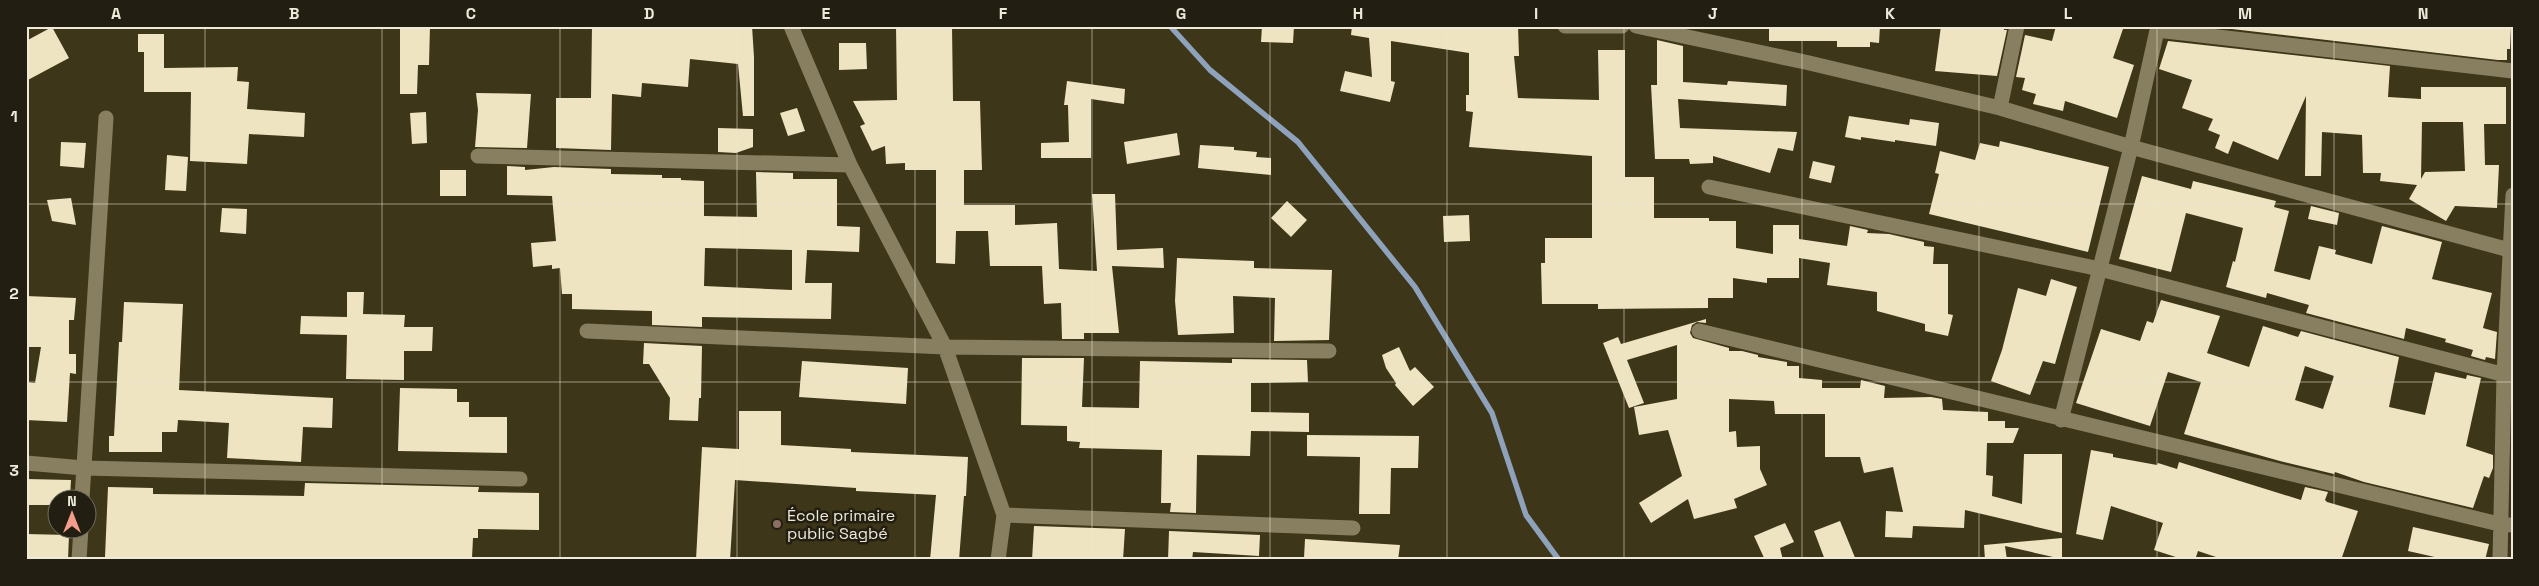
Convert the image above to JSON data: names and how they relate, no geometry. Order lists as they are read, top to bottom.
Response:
{
  "places": ["École primaire public Sagbé"],
  "north": "top",
  "grid": {
    "columns": [
      "A",
      "B",
      "C",
      "D",
      "E",
      "F",
      "G",
      "H",
      "I",
      "J",
      "K",
      "L",
      "M",
      "N"
    ],
    "rows": ["1", "2", "3"]
  }
}
